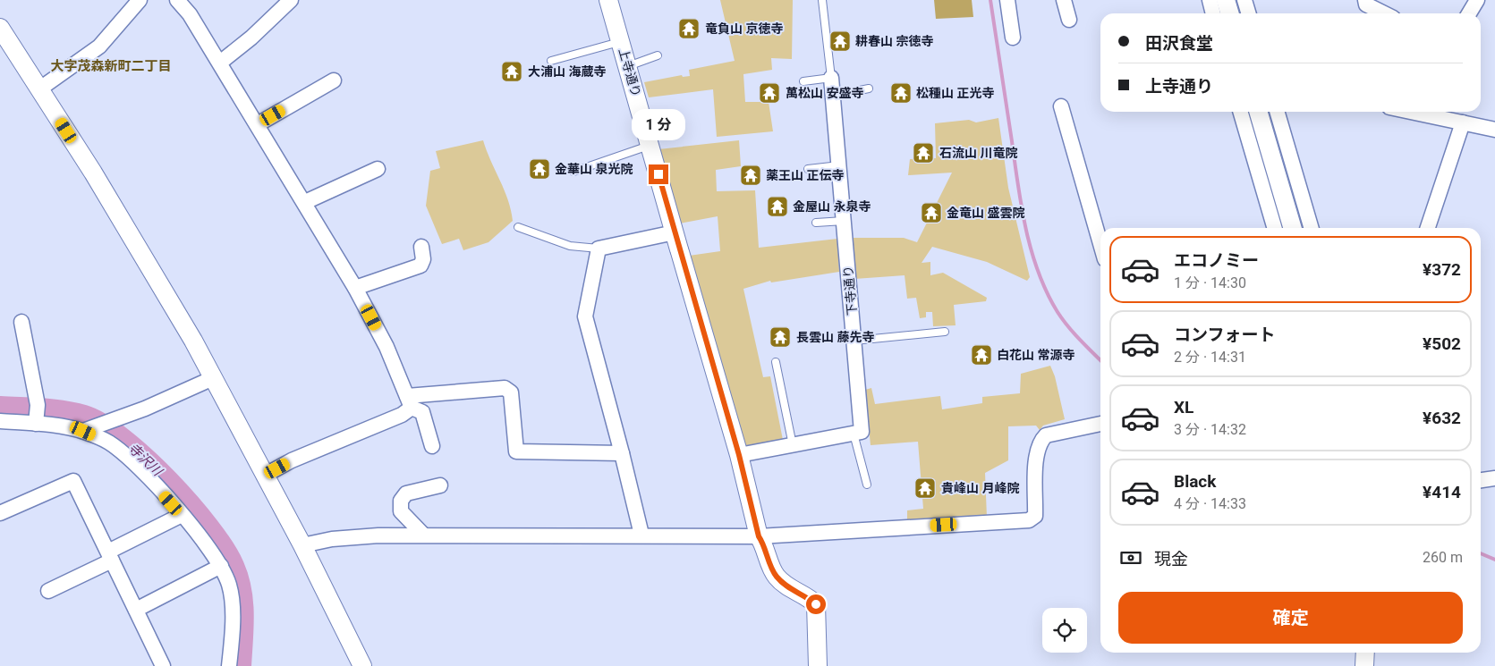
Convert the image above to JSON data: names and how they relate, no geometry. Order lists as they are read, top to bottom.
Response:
{
  "streets": {
    "street": ["上寺通り", "下寺通り"]
  },
  "districts": ["大字茂森新町二丁目"],
  "water": ["寺沢川"],
  "places": {
    "temple": [
      "竜負山 京徳寺",
      "耕春山 宗徳寺",
      "大浦山 海蔵寺",
      "萬松山 安盛寺",
      "松種山 正光寺",
      "石流山 川竜院",
      "金華山 泉光院",
      "薬王山 正伝寺",
      "金屋山 永泉寺",
      "金竜山 盛雲院",
      "長雲山 藤先寺",
      "白花山 常源寺",
      "貴峰山 月峰院"
    ]
  },
  "page": {
    "banner": ["田沢食堂", "上寺通り"],
    "bubble": "1 分",
    "list": [
      {
        "name": "エコノミー",
        "note": "1 分 · 14:30",
        "value": "¥372"
      },
      {
        "name": "コンフォート",
        "note": "2 分 · 14:31",
        "value": "¥502"
      },
      {
        "name": "XL",
        "note": "3 分 · 14:32",
        "value": "¥632"
      },
      {
        "name": "Black",
        "note": "4 分 · 14:33",
        "value": "¥414"
      }
    ],
    "pay": ["現金", "260 m"],
    "buttons": "確定"
  }
}
